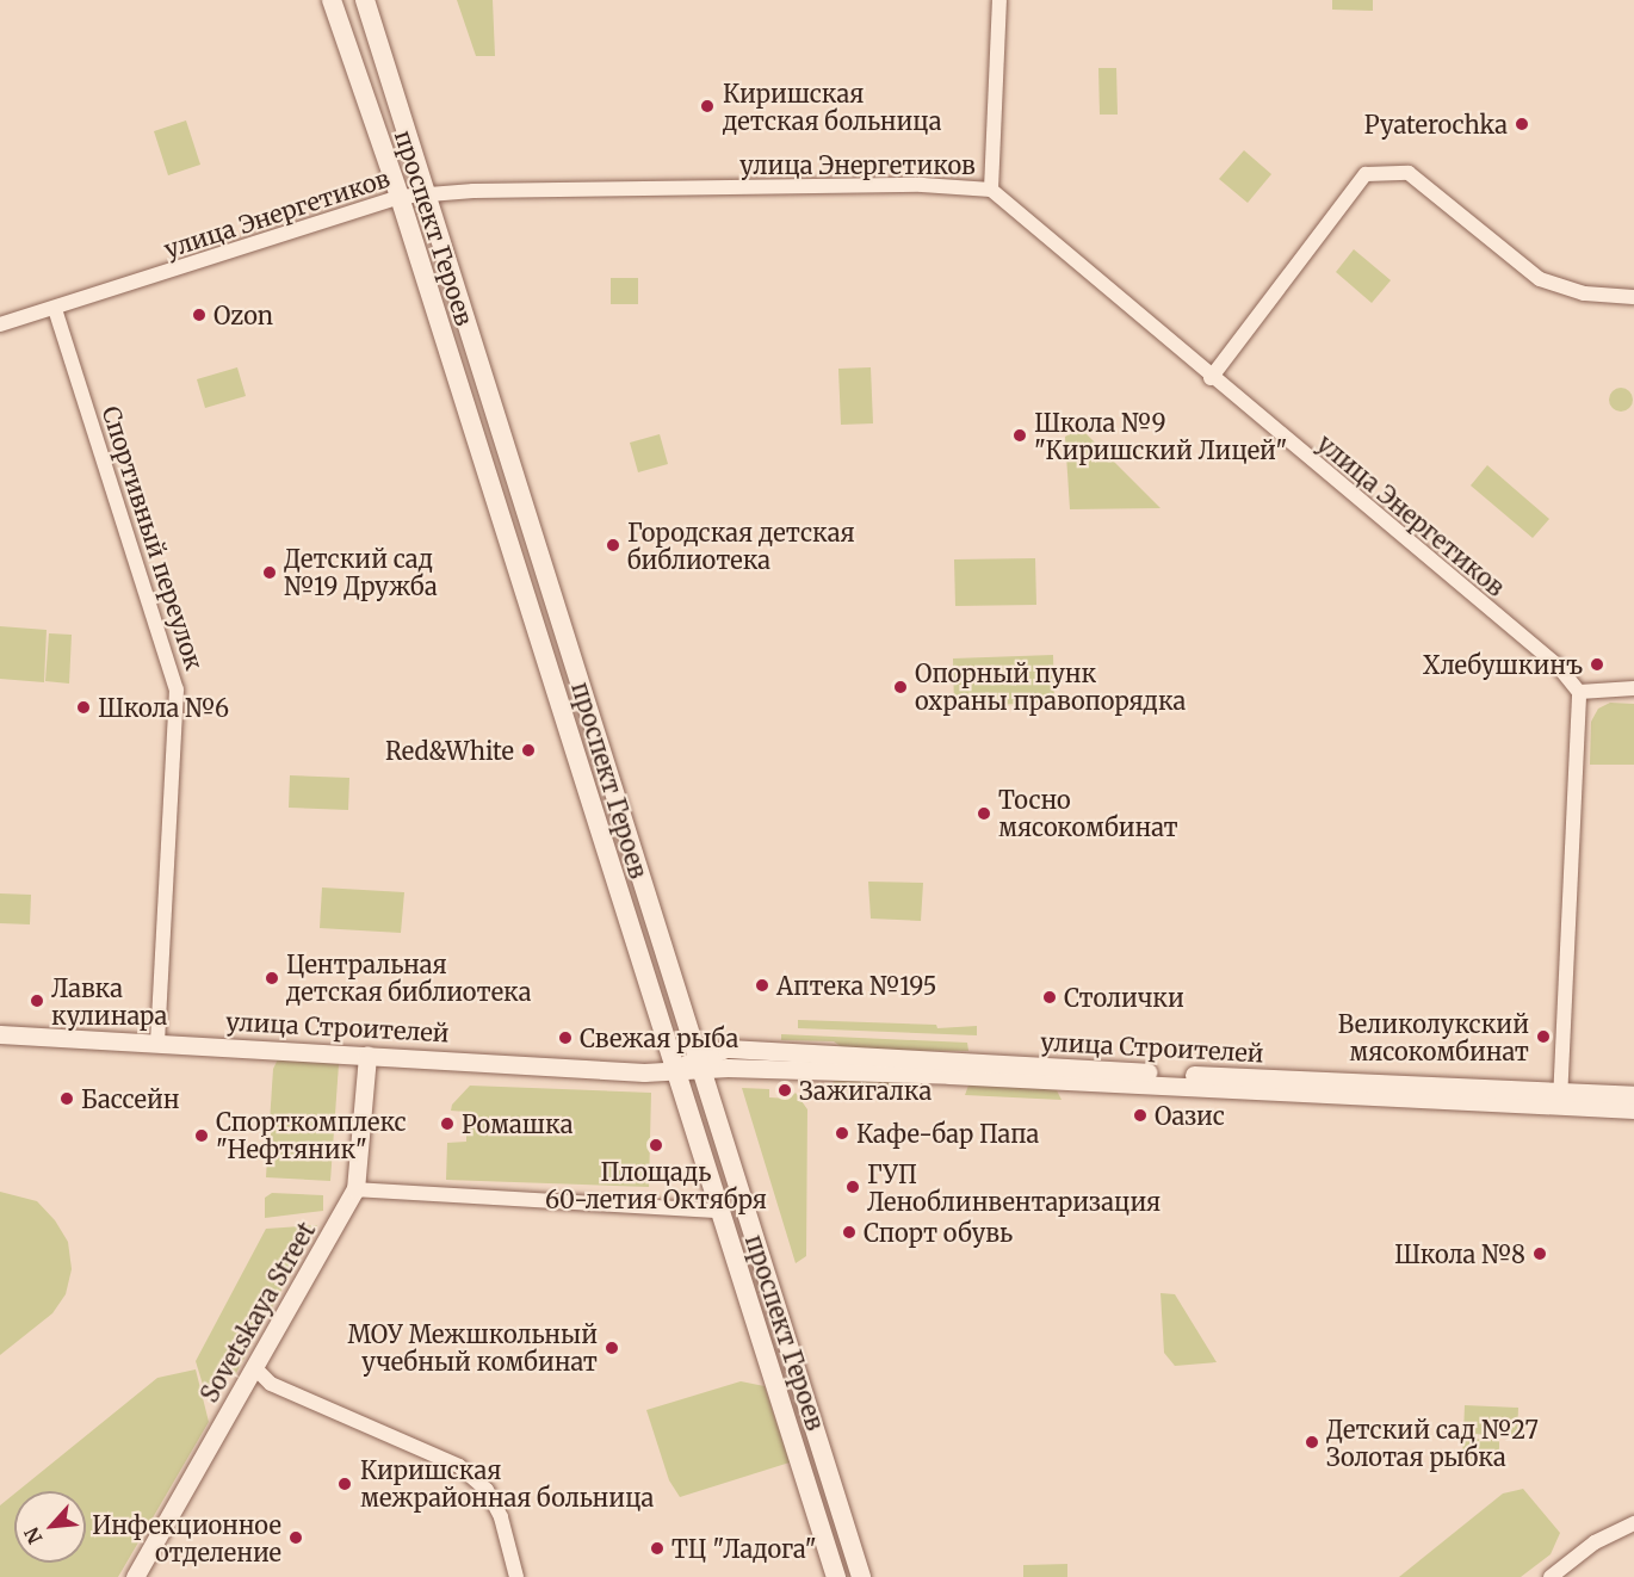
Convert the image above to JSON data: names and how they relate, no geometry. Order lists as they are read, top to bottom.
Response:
{
  "streets": {
    "main road": ["проспект Героев"],
    "street": [
      "улица Энергетиков",
      "Спортивный переулок",
      "улица Строителей",
      "Sovetskaya Street"
    ]
  },
  "crossings": [
    ["улица Энергетиков", "проспект Героев"],
    ["улица Энергетиков", "Спортивный переулок"],
    ["проспект Героев", "улица Строителей"],
    ["Спортивный переулок", "улица Строителей"],
    ["улица Строителей", "Sovetskaya Street"]
  ],
  "places": [
    "Киришская детская больница",
    "Pyaterochka",
    "Ozon",
    "Школа №9 \"Киришский Лицей\"",
    "Городская детская библиотека",
    "Детский сад №19 Дружба",
    "Хлебушкинъ",
    "Опорный пунк охраны правопорядка",
    "Школа №6",
    "Red&White",
    "Тосно мясокомбинат",
    "Центральная детская библиотека",
    "Аптека №195",
    "Столички",
    "Лавка кулинара",
    "Великолукский мясокомбинат",
    "Свежая рыба",
    "Зажигалка",
    "Бассейн",
    "Оазис",
    "Ромашка",
    "Кафе-бар Папа",
    "Спорткомплекс \"Нефтяник\"",
    "Площадь 60-летия Октября",
    "ГУП Леноблинвентаризация",
    "Спорт обувь",
    "Школа №8",
    "МОУ Межшкольный учебный комбинат",
    "Детский сад №27 Золотая рыбка",
    "Киришская межрайонная больница",
    "Инфекционное отделение",
    "ТЦ \"Ладога\""
  ],
  "north": "bottom left"
}
